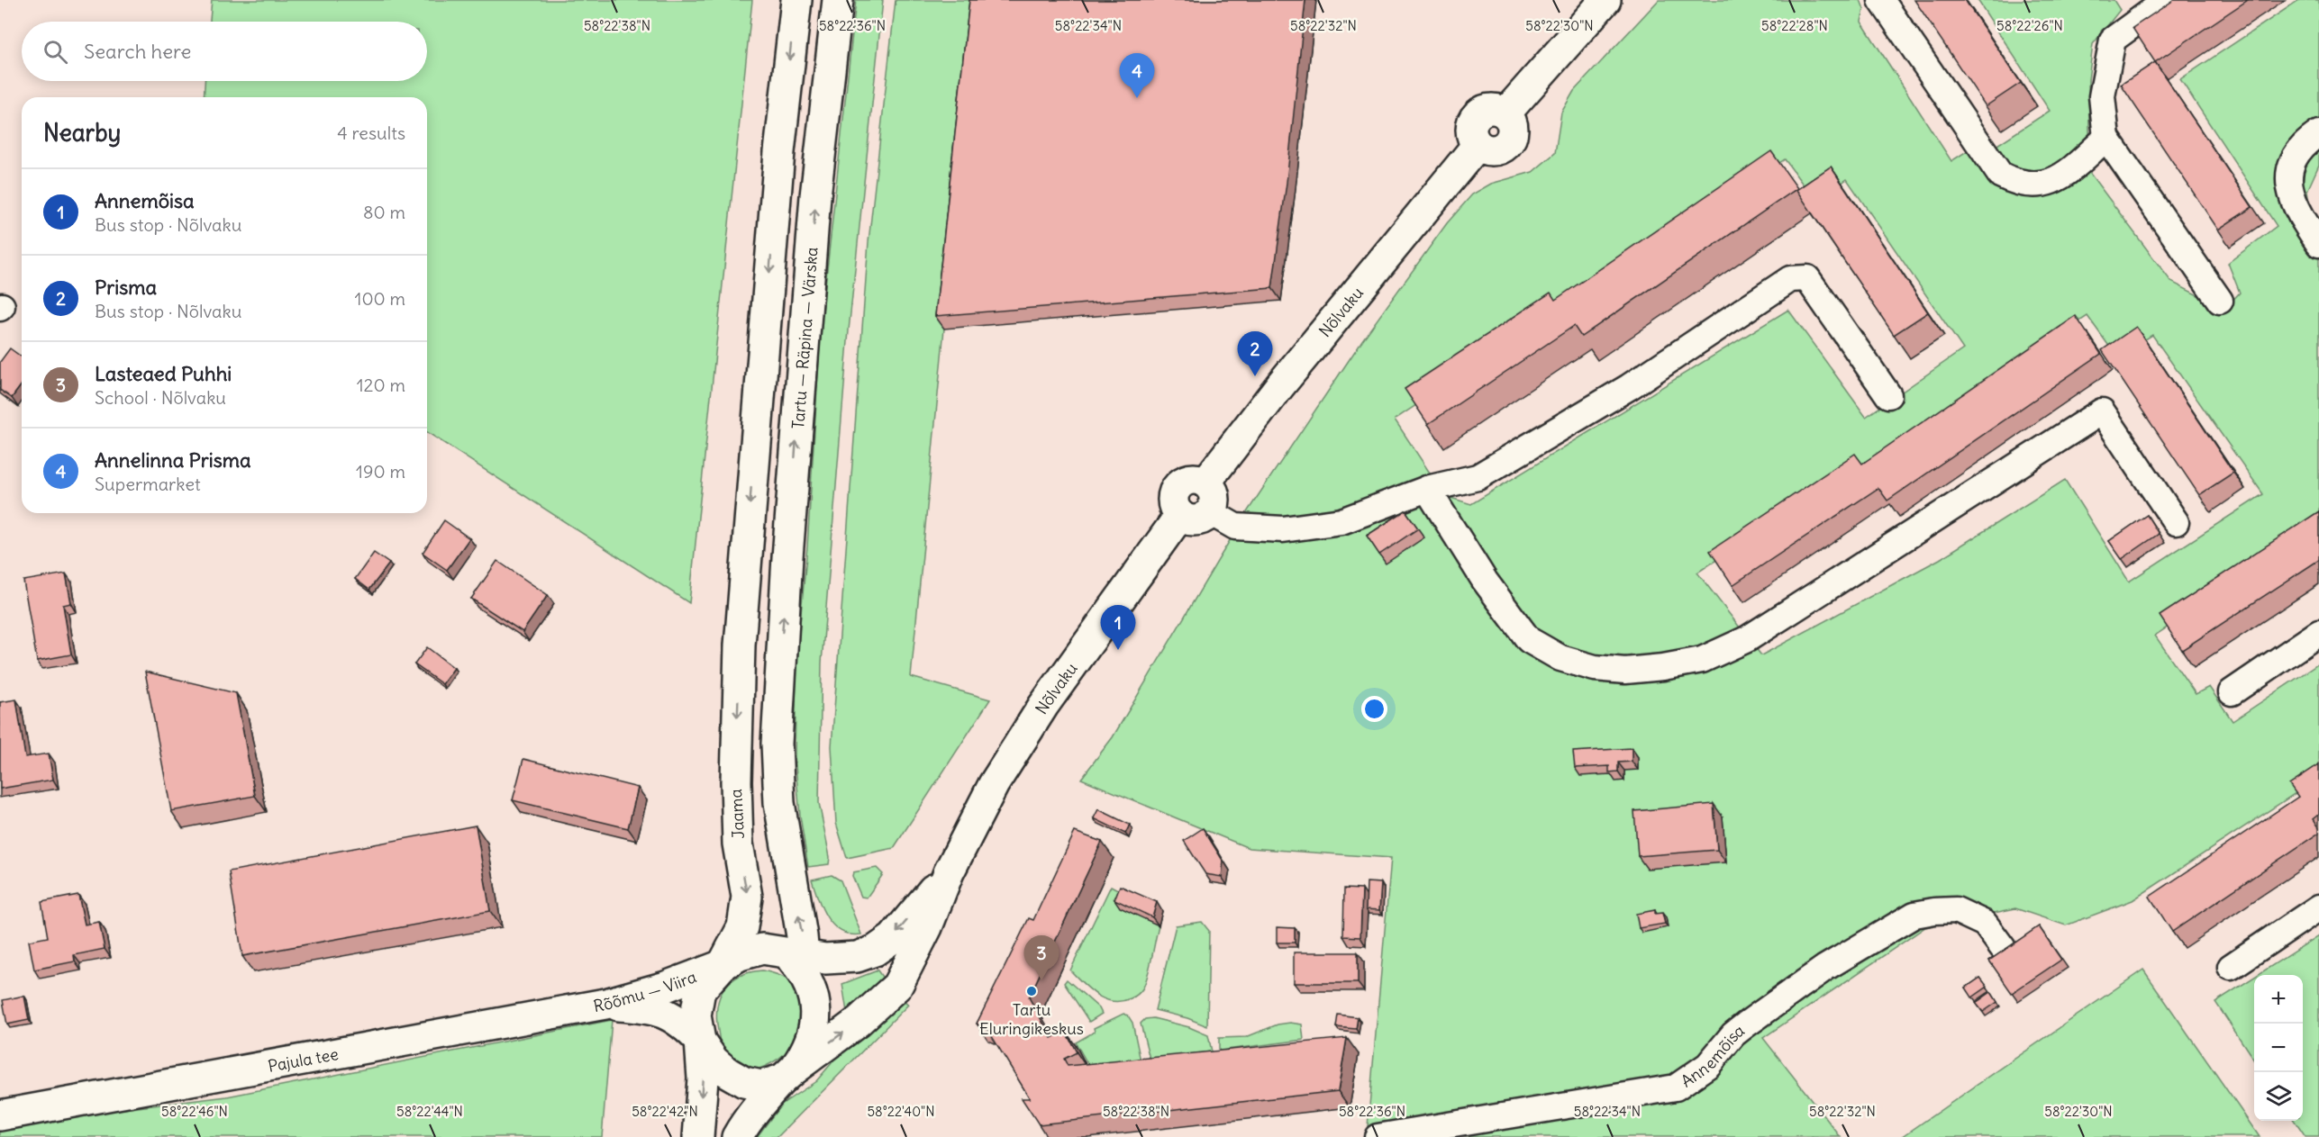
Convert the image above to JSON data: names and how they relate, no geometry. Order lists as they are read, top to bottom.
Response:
{
  "streets": {
    "street": [
      "Nõlvaku",
      "Tartu — Räpina — Värska",
      "Jaama",
      "Rõõmu — Viira",
      "Annemõisa",
      "Pajula tee"
    ]
  },
  "crossings": [
    ["Nõlvaku", "Tartu — Räpina — Värska"],
    ["Nõlvaku", "Jaama"],
    ["Nõlvaku", "Rõõmu — Viira"],
    ["Tartu — Räpina — Värska", "Jaama"],
    ["Tartu — Räpina — Värska", "Rõõmu — Viira"],
    ["Jaama", "Rõõmu — Viira"],
    ["Rõõmu — Viira", "Pajula tee"]
  ],
  "one_way": ["Tartu — Räpina — Värska", "Jaama"],
  "places": ["Tartu Eluringikeskus"],
  "page": {
    "search": "Search here",
    "pins": [
      "4",
      "2",
      "1",
      "3"
    ],
    "heading": ["Nearby", "4 results"],
    "list": [
      {
        "mark": "1",
        "name": "Annemõisa",
        "note": "Bus stop · Nõlvaku",
        "value": "80 m"
      },
      {
        "mark": "2",
        "name": "Prisma",
        "note": "Bus stop · Nõlvaku",
        "value": "100 m"
      },
      {
        "mark": "3",
        "name": "Lasteaed Puhhi",
        "note": "School · Nõlvaku",
        "value": "120 m"
      },
      {
        "mark": "4",
        "name": "Annelinna Prisma",
        "note": "Supermarket",
        "value": "190 m"
      }
    ],
    "map_buttons": ["+", "−"]
  },
  "coordinates": [
    "58°22'34\"N",
    "58°22'30\"N",
    "58°22'26\"N",
    "58°22'38\"N",
    "58°22'36\"N",
    "58°22'32\"N",
    "58°22'28\"N",
    "58°22'44\"N",
    "58°22'42\"N",
    "58°22'40\"N",
    "58°22'46\"N"
  ]
}
